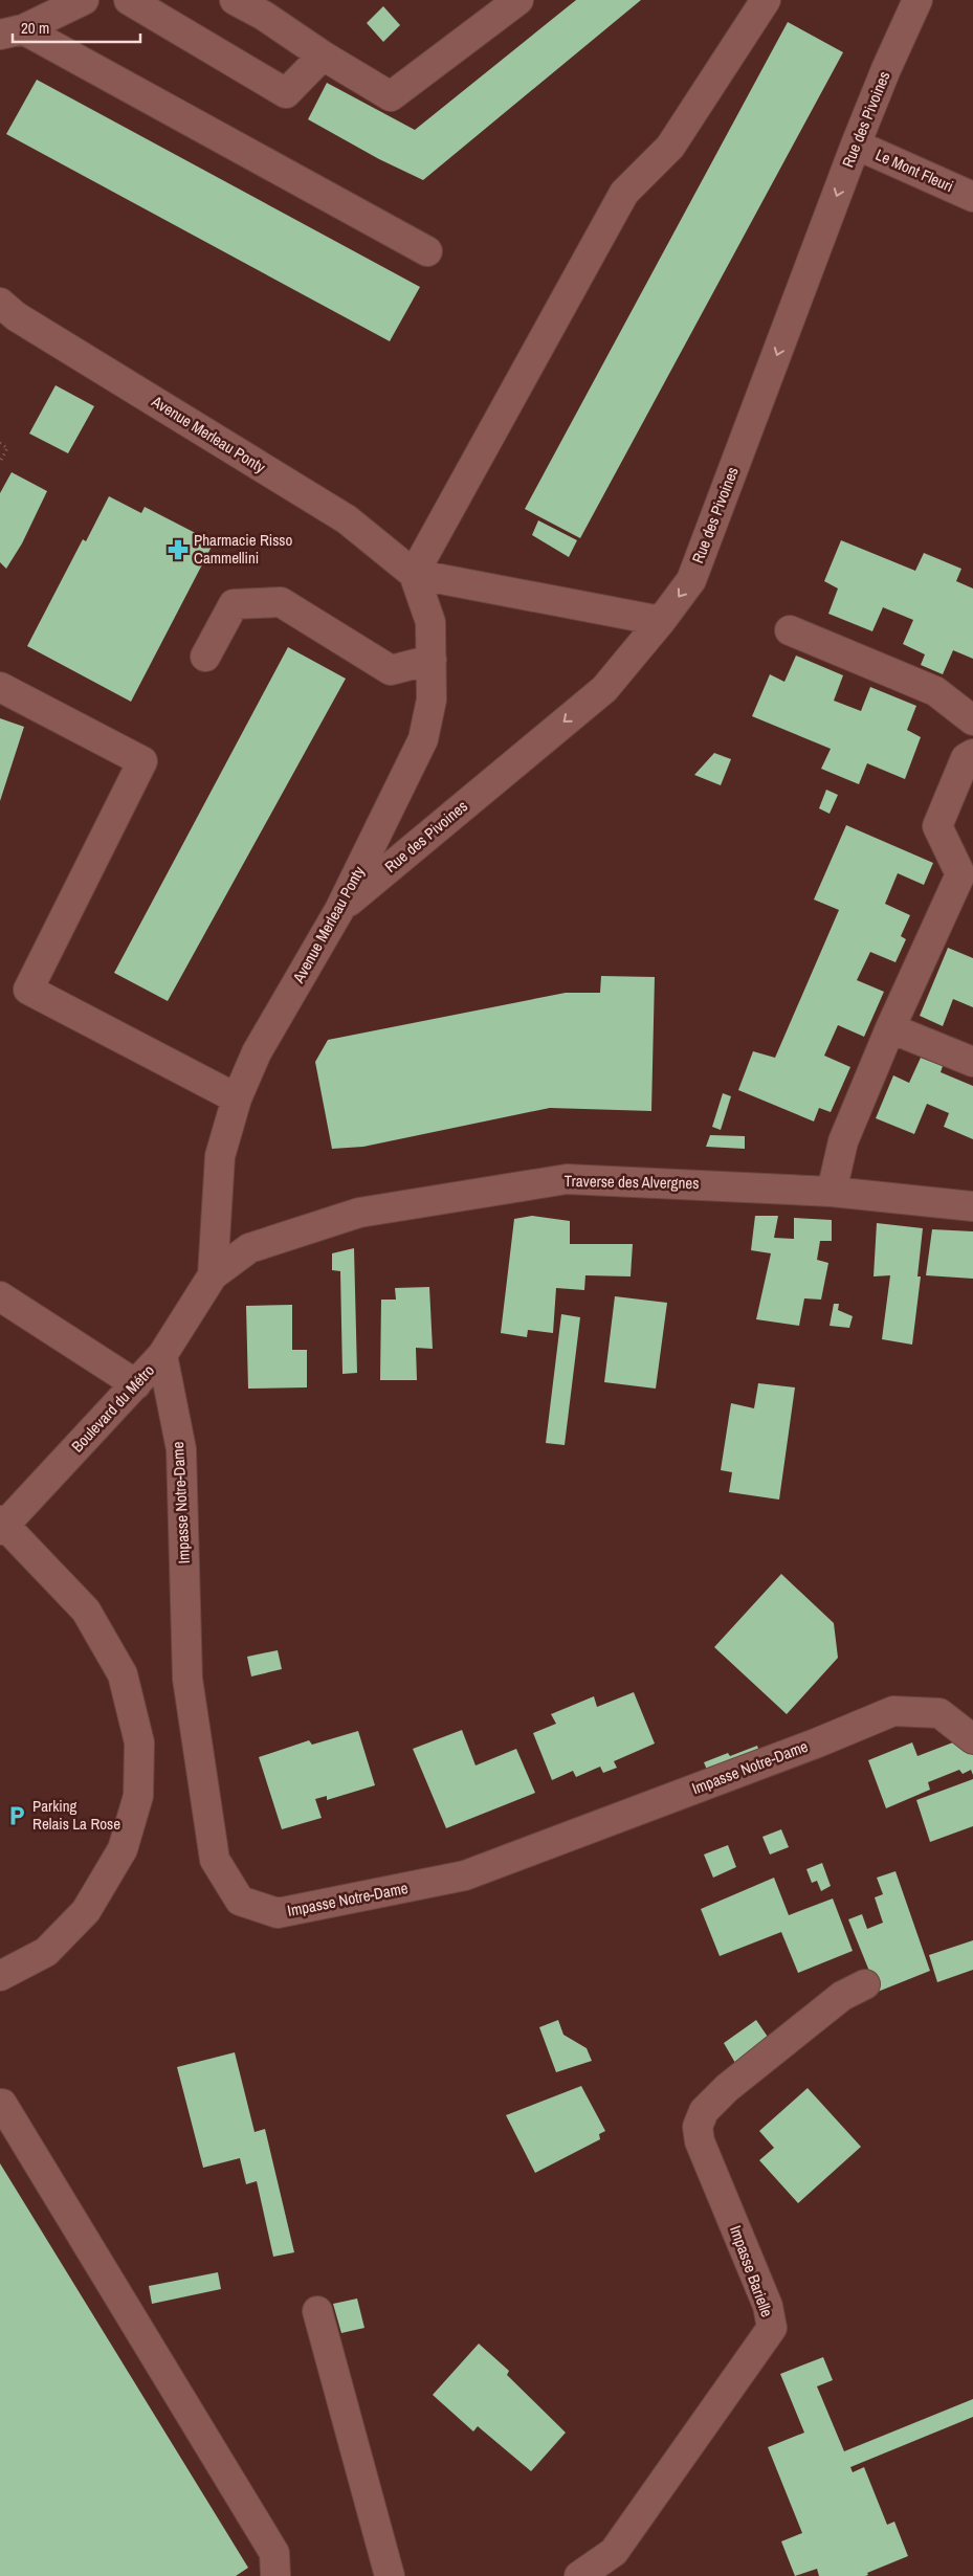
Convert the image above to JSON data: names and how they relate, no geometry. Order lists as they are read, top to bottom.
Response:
{
  "streets": {
    "street": [
      "Rue des Pivoines",
      "Le Mont Fleuri",
      "Avenue Merleau Ponty",
      "Traverse des Alvergnes",
      "Boulevard du Métro",
      "Impasse Notre-Dame",
      "Impasse Barielle"
    ]
  },
  "crossings": [
    ["Rue des Pivoines", "Le Mont Fleuri"],
    ["Rue des Pivoines", "Avenue Merleau Ponty"],
    ["Avenue Merleau Ponty", "Traverse des Alvergnes"],
    ["Avenue Merleau Ponty", "Boulevard du Métro"],
    ["Traverse des Alvergnes", "Boulevard du Métro"],
    ["Boulevard du Métro", "Impasse Notre-Dame"]
  ],
  "places": {
    "pharmacy": ["Pharmacie Risso Cammellini"],
    "parking": ["Parking Relais La Rose"]
  },
  "scale_bar": "20 m"
}
